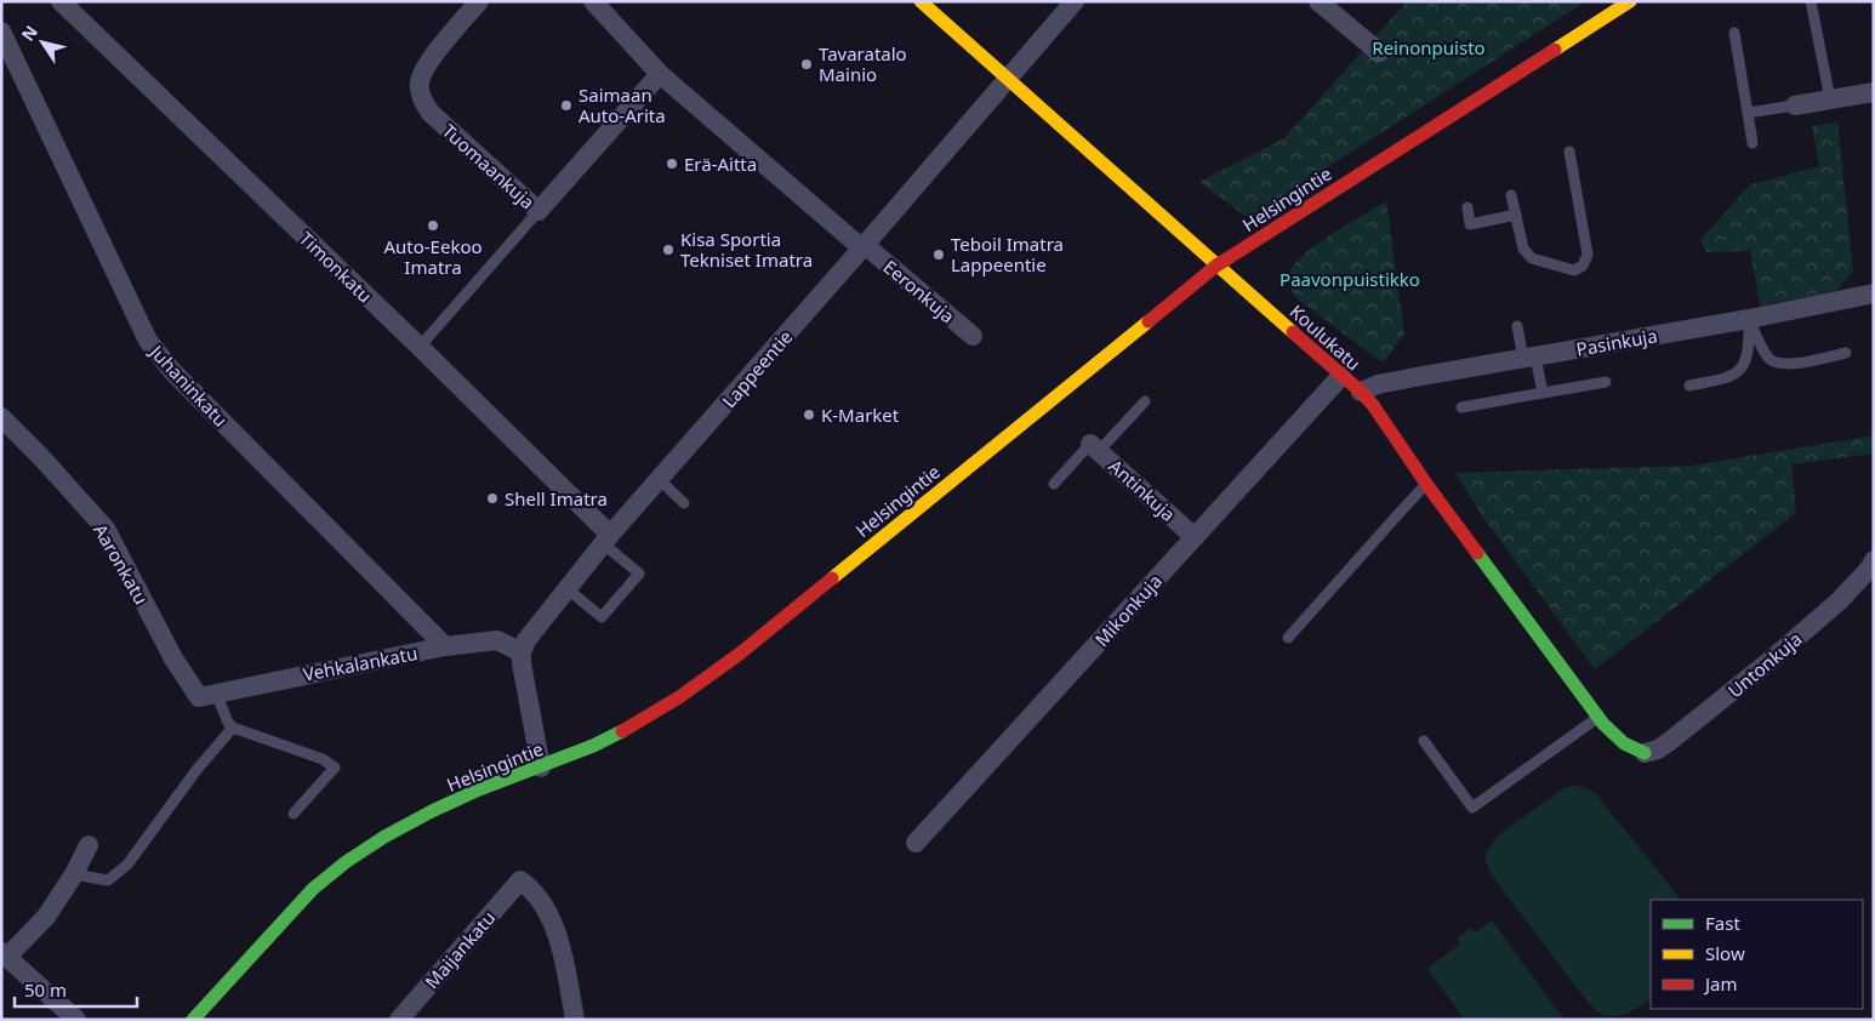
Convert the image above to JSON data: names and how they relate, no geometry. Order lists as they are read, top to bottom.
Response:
{
  "streets": {
    "main road": ["Helsingintie", "Koulukatu"],
    "street": [
      "Tuomaankuja",
      "Timonkatu",
      "Eeronkuja",
      "Pasinkuja",
      "Lappeentie",
      "Juhaninkatu",
      "Antinkuja",
      "Aaronkatu",
      "Mikonkuja",
      "Vehkalankatu",
      "Untonkuja",
      "Maijankatu"
    ]
  },
  "crossings": [
    ["Helsingintie", "Koulukatu"],
    ["Timonkatu", "Lappeentie"],
    ["Eeronkuja", "Lappeentie"],
    ["Koulukatu", "Pasinkuja"],
    ["Koulukatu", "Lappeentie"],
    ["Koulukatu", "Mikonkuja"],
    ["Koulukatu", "Untonkuja"],
    ["Lappeentie", "Vehkalankatu"],
    ["Juhaninkatu", "Vehkalankatu"],
    ["Antinkuja", "Mikonkuja"],
    ["Aaronkatu", "Vehkalankatu"]
  ],
  "parks": ["Reinonpuisto", "Paavonpuistikko"],
  "places": [
    "Tavaratalo Mainio",
    "Saimaan Auto-Arita",
    "Erä-Aitta",
    "Auto-Eekoo Imatra",
    "Kisa Sportia Tekniset Imatra",
    "Teboil Imatra Lappeentie",
    "K-Market",
    "Shell Imatra"
  ],
  "legend": ["Fast", "Slow", "Jam"],
  "scale_bar": "50 m",
  "north": "top left"
}
